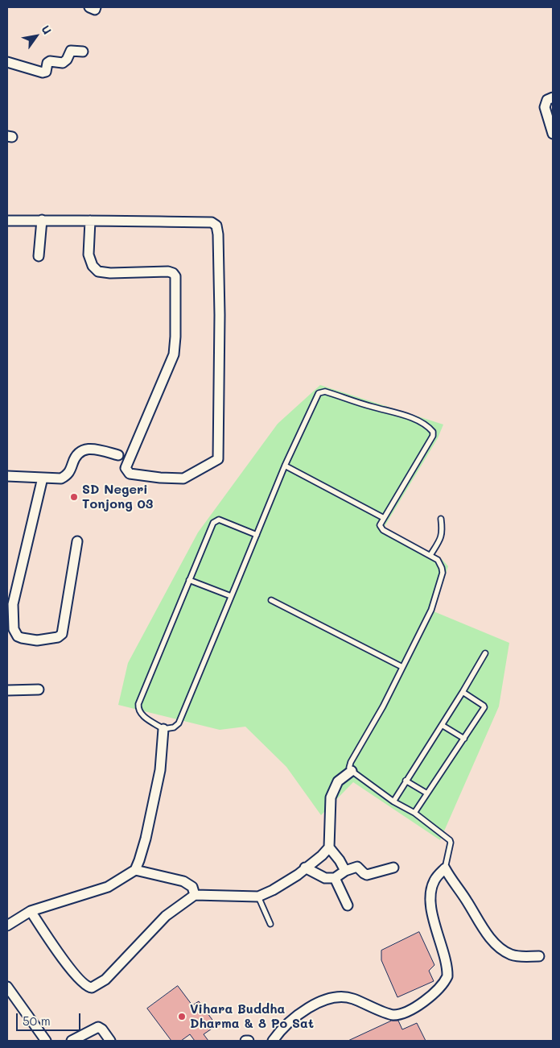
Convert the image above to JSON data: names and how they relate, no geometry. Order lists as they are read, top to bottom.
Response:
{
  "places": ["SD Negeri Tonjong 03", "Vihara Buddha Dharma & 8 Po Sat"],
  "scale_bar": "50 m",
  "north": "top right"
}
